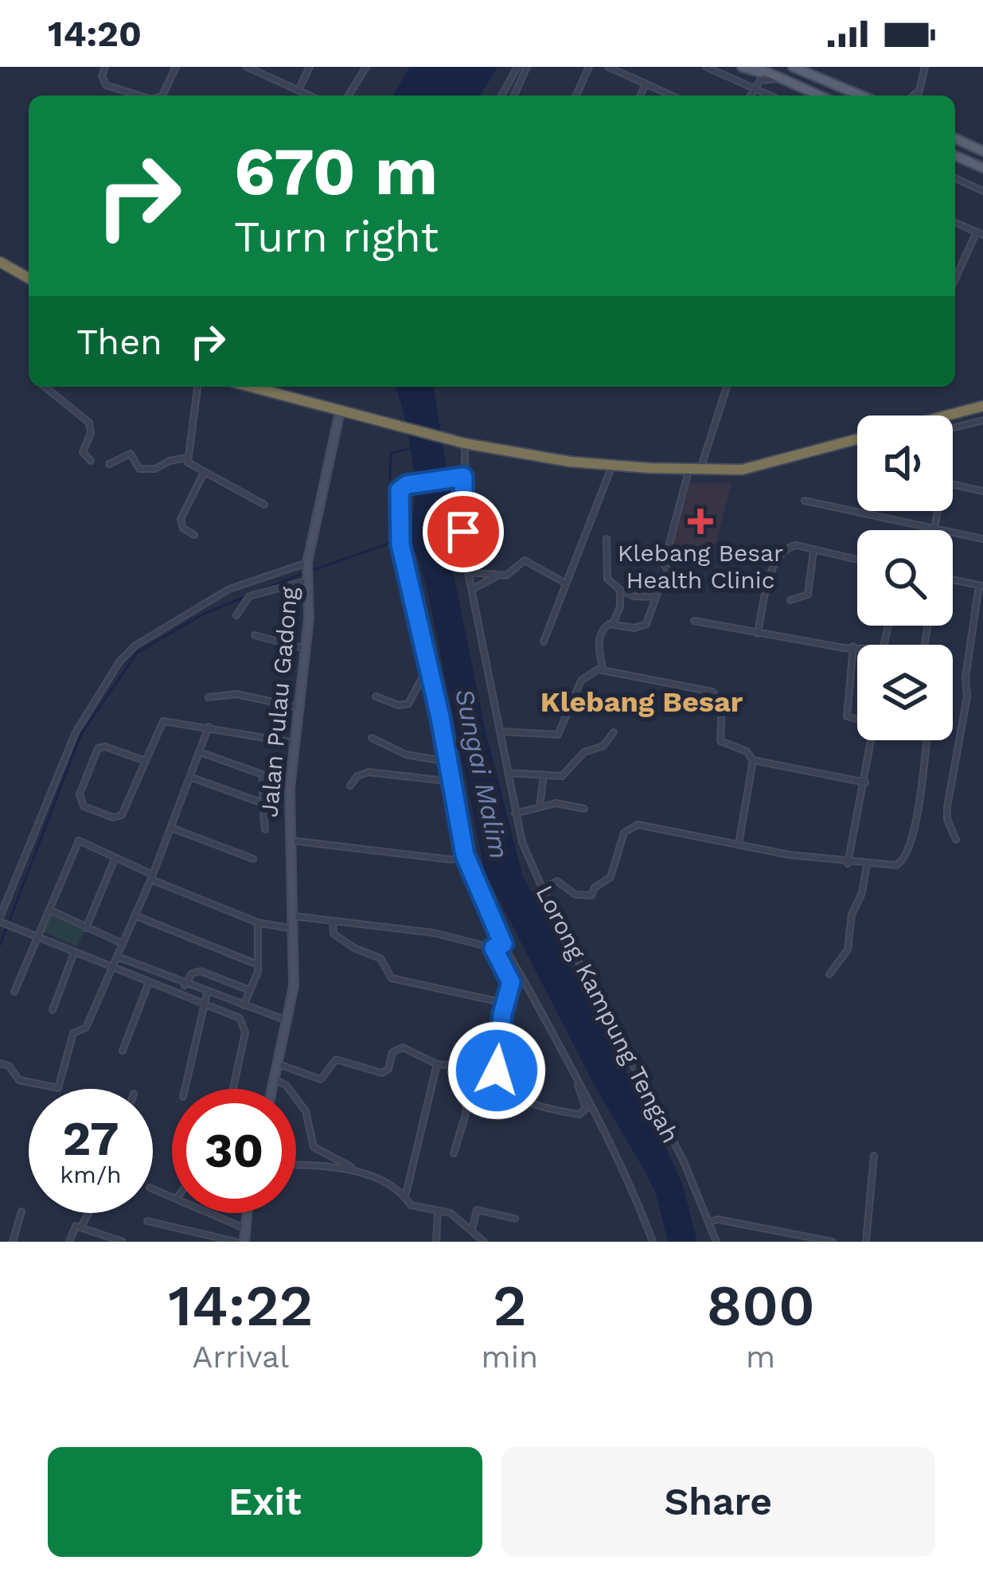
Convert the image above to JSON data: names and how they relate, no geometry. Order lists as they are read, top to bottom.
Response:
{
  "streets": {
    "main road": ["Jalan Pulau Gadong"],
    "street": ["Lorong Kampung Tengah"]
  },
  "districts": ["Klebang Besar"],
  "water": ["Sungai Malim"],
  "places": {
    "health": ["Klebang Besar Health Clinic"]
  },
  "page": {
    "status": "14:20",
    "turn": ["670 m", "Turn right"],
    "then": "Then",
    "speed": "27 km/h",
    "limit": "30",
    "eta": [
      "14:22",
      "Arrival",
      "2",
      "min",
      "800",
      "m"
    ],
    "buttons": ["Exit", "Share"]
  }
}
